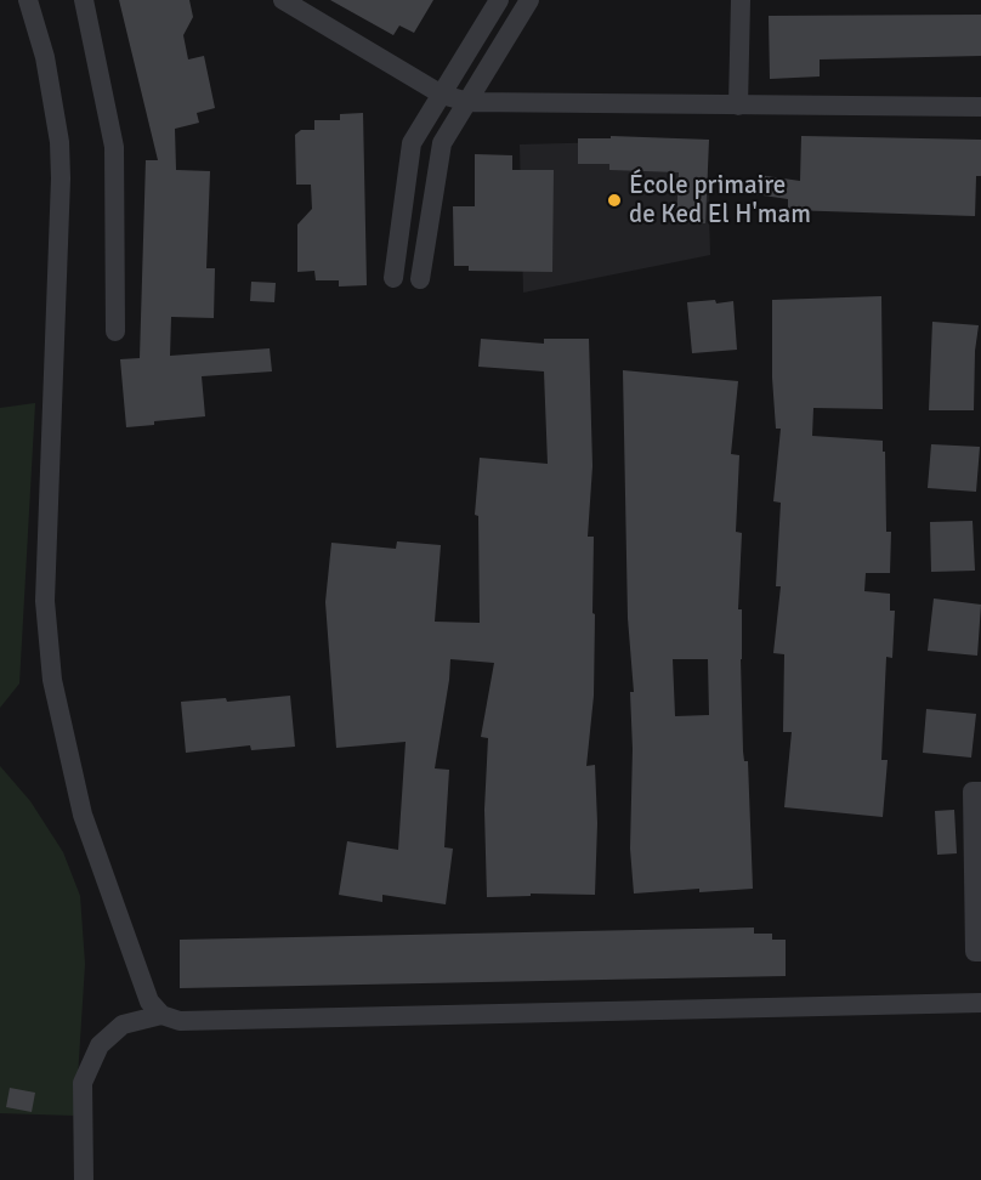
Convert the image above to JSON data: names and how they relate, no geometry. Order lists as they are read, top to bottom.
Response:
{
  "places": ["École primaire de Ked El H'mam"]
}
